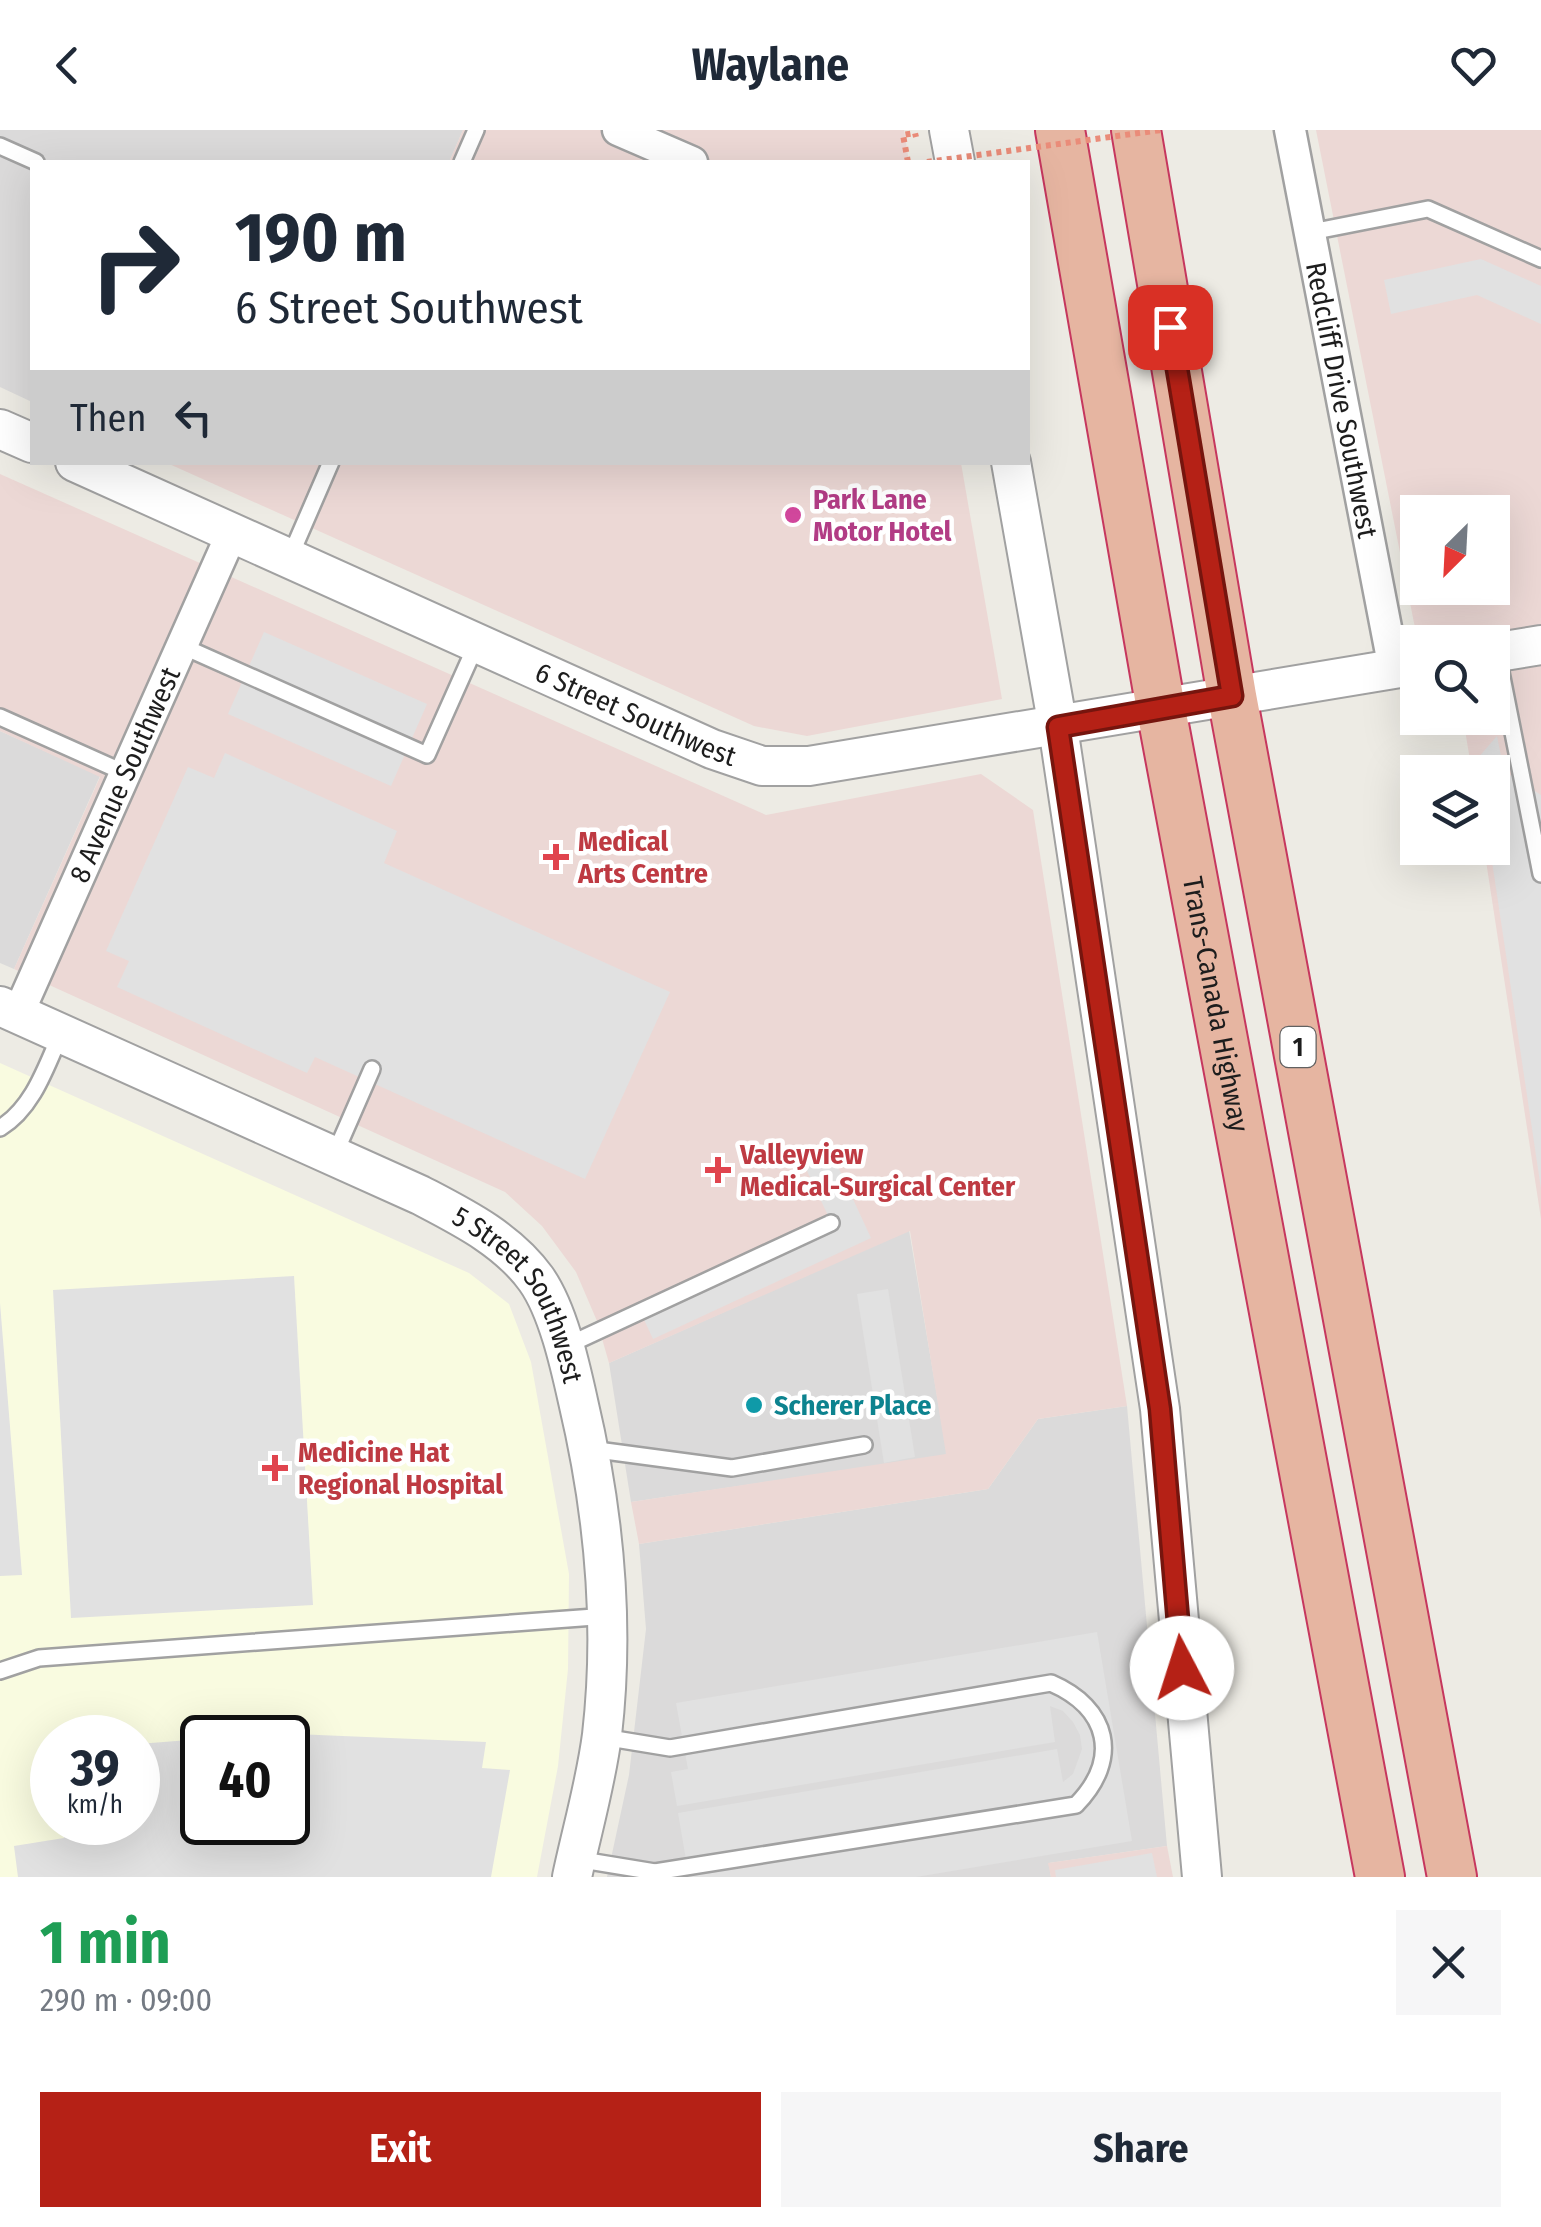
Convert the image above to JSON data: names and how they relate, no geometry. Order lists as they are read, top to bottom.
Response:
{
  "streets": {
    "highway": ["Trans-Canada Highway", "1"],
    "street": [
      "Redcliff Drive Southwest",
      "6 Street Southwest",
      "8 Avenue Southwest",
      "5 Street Southwest"
    ]
  },
  "crossings": [
    ["6 Street Southwest", "8 Avenue Southwest"],
    ["6 Street Southwest", "Trans-Canada Highway"],
    ["6 Street Southwest", "1"],
    ["8 Avenue Southwest", "5 Street Southwest"]
  ],
  "places": {
    "other": ["Park Lane Motor Hotel", "Scherer Place"],
    "health": ["Medical Arts Centre", "Valleyview Medical-Surgical Center", "Medicine Hat Regional Hospital"]
  },
  "north": "bottom left",
  "page": {
    "header": "Waylane",
    "turn": ["190 m", "6 Street Southwest"],
    "then": "Then",
    "speed": "39 km/h",
    "limit": "40",
    "heading": ["1 min", "290 m · 09:00"],
    "buttons": ["Exit", "Share"]
  }
}
